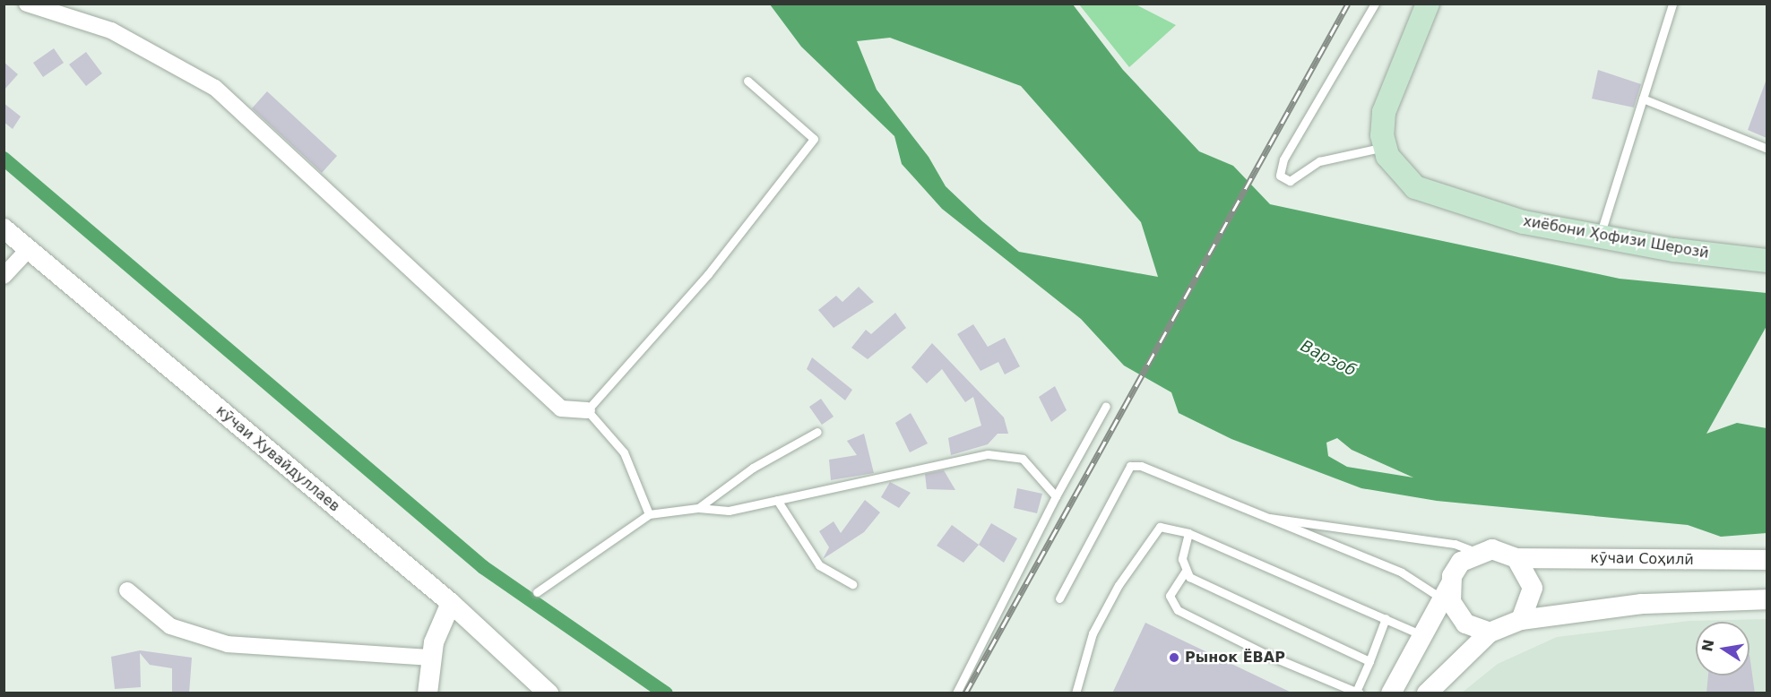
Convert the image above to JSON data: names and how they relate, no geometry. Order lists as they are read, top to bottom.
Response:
{
  "streets": {
    "main road": ["хиёбони Ҳофизи Шерозӣ"],
    "street": ["кӯчаи Хувайдуллаев", "кӯчаи Соҳилӣ"]
  },
  "water": ["Варзоб"],
  "places": ["Рынок ЁВАР"],
  "north": "left"
}
